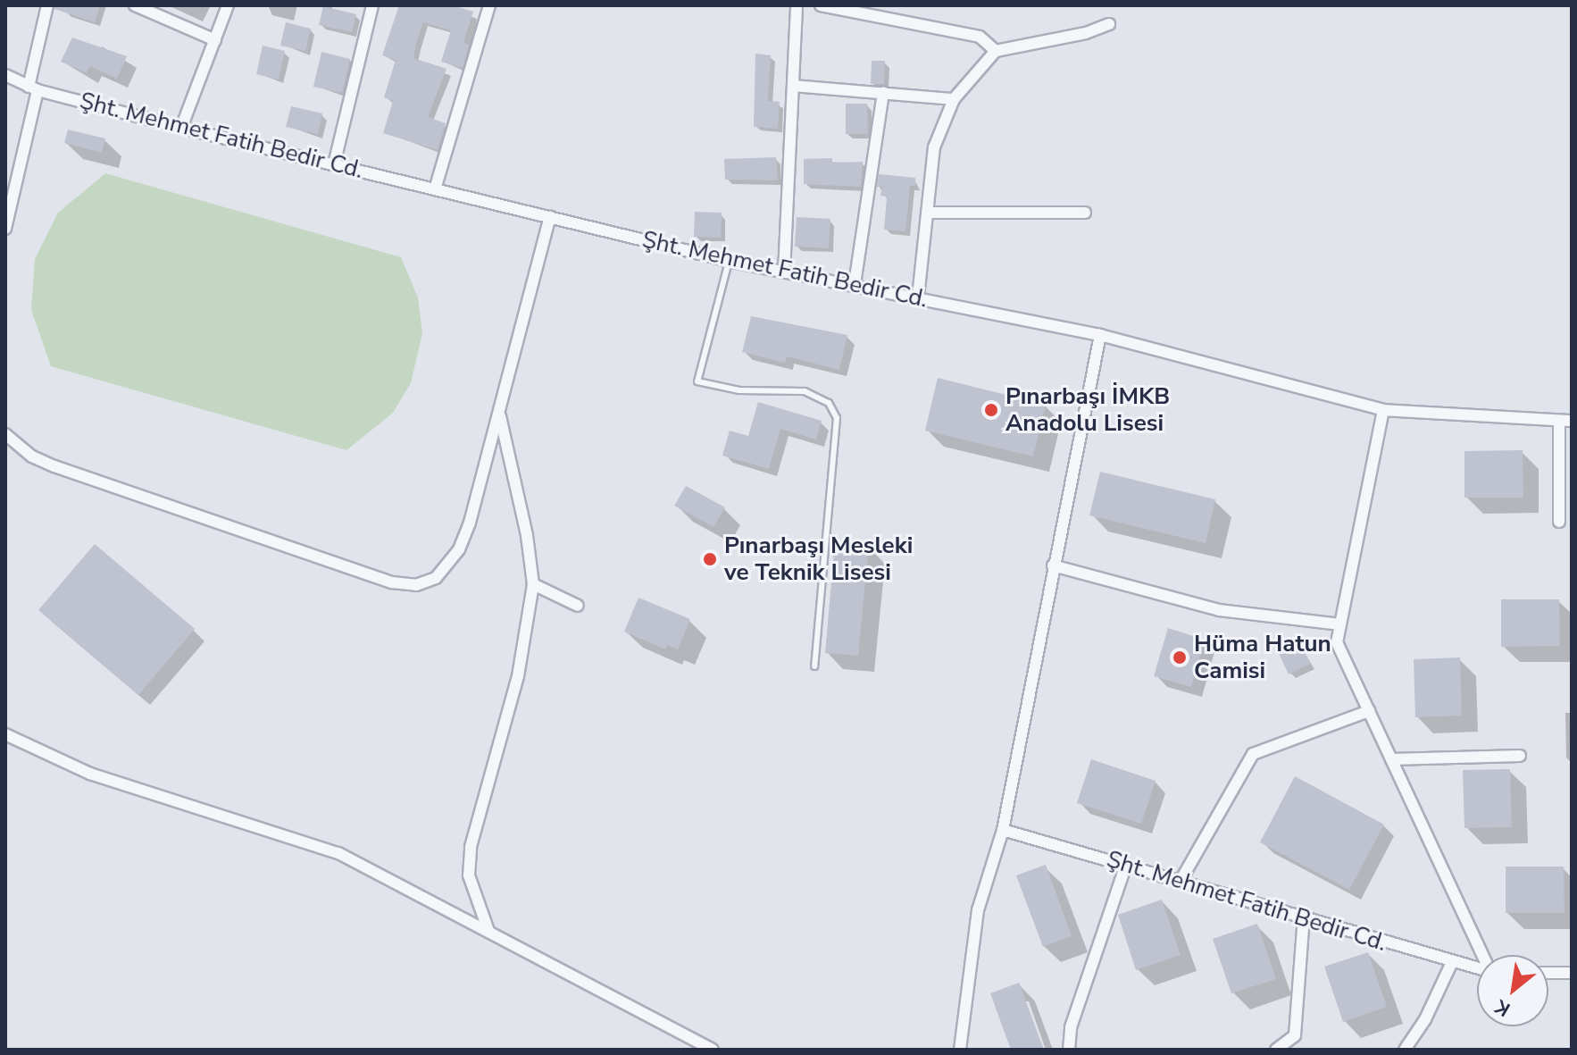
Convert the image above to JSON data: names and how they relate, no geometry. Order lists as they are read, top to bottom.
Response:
{
  "streets": {
    "street": ["Şht. Mehmet Fatih Bedir Cd."]
  },
  "places": ["Pınarbaşı İMKB Anadolu Lisesi", "Pınarbaşı Mesleki ve Teknik Lisesi", "Hüma Hatun Camisi"],
  "north": "bottom left"
}
